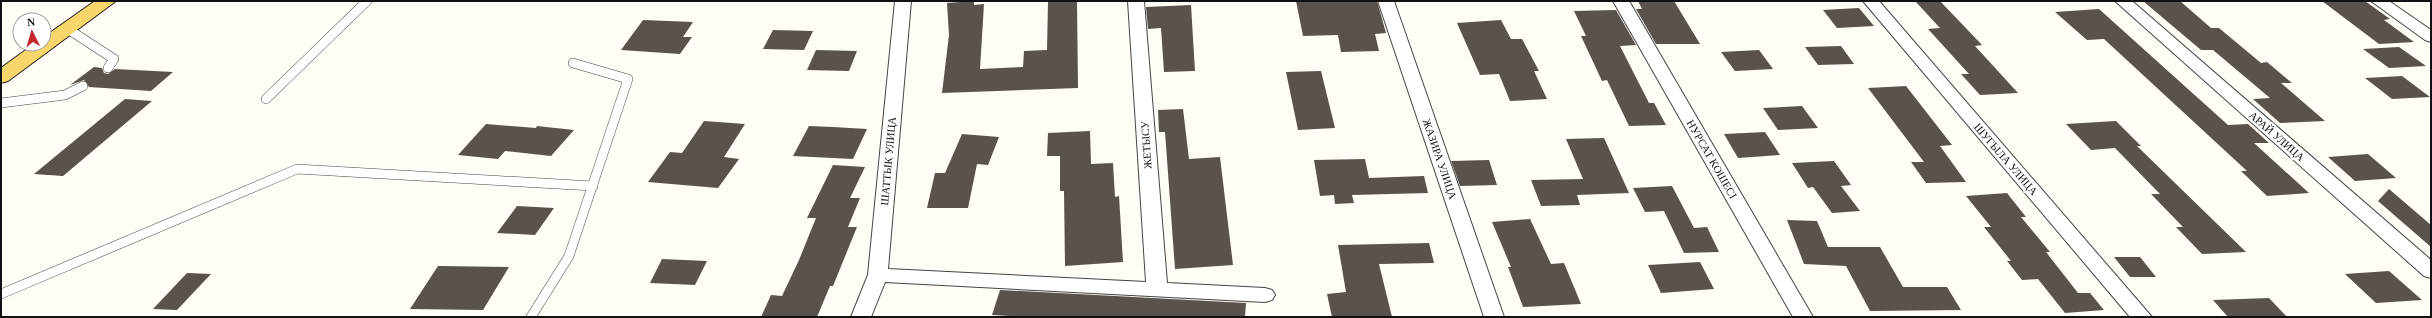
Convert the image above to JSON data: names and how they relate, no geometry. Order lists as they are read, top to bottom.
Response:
{
  "streets": {
    "street": [
      "АРАЙ УЛИЦА",
      "ЖЕТЫСУ",
      "ЖАЗИРА УЛИЦА",
      "НУРСАТ КОШЕСI",
      "ШУГЫЛА УЛИЦА",
      "ШАТТЫК УЛИЦА"
    ]
  },
  "north": "top"
}
